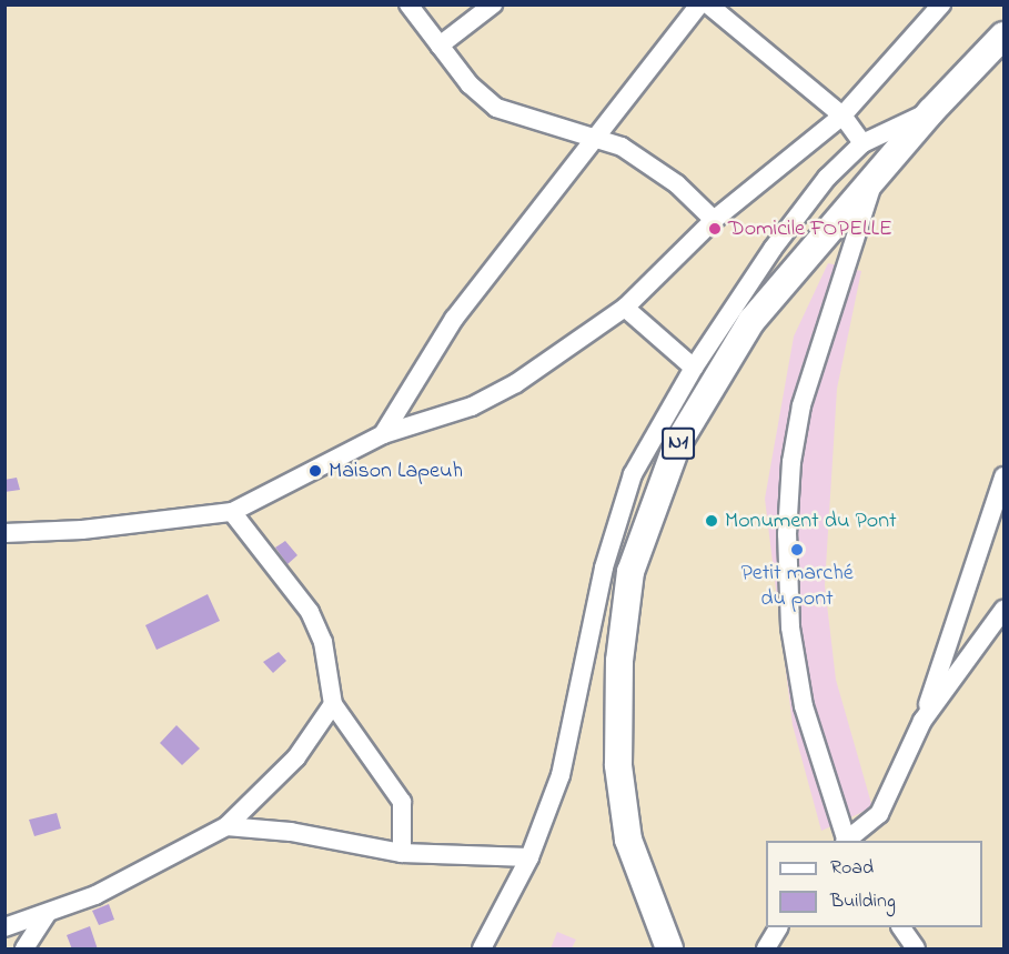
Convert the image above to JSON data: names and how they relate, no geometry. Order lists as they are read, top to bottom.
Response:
{
  "streets": {
    "highway": ["N1"]
  },
  "places": [
    "Domicile FOPELLE",
    "Maison Lapeuh",
    "Monument du Pont",
    "Petit marché du pont"
  ],
  "legend": ["Road", "Building"]
}
